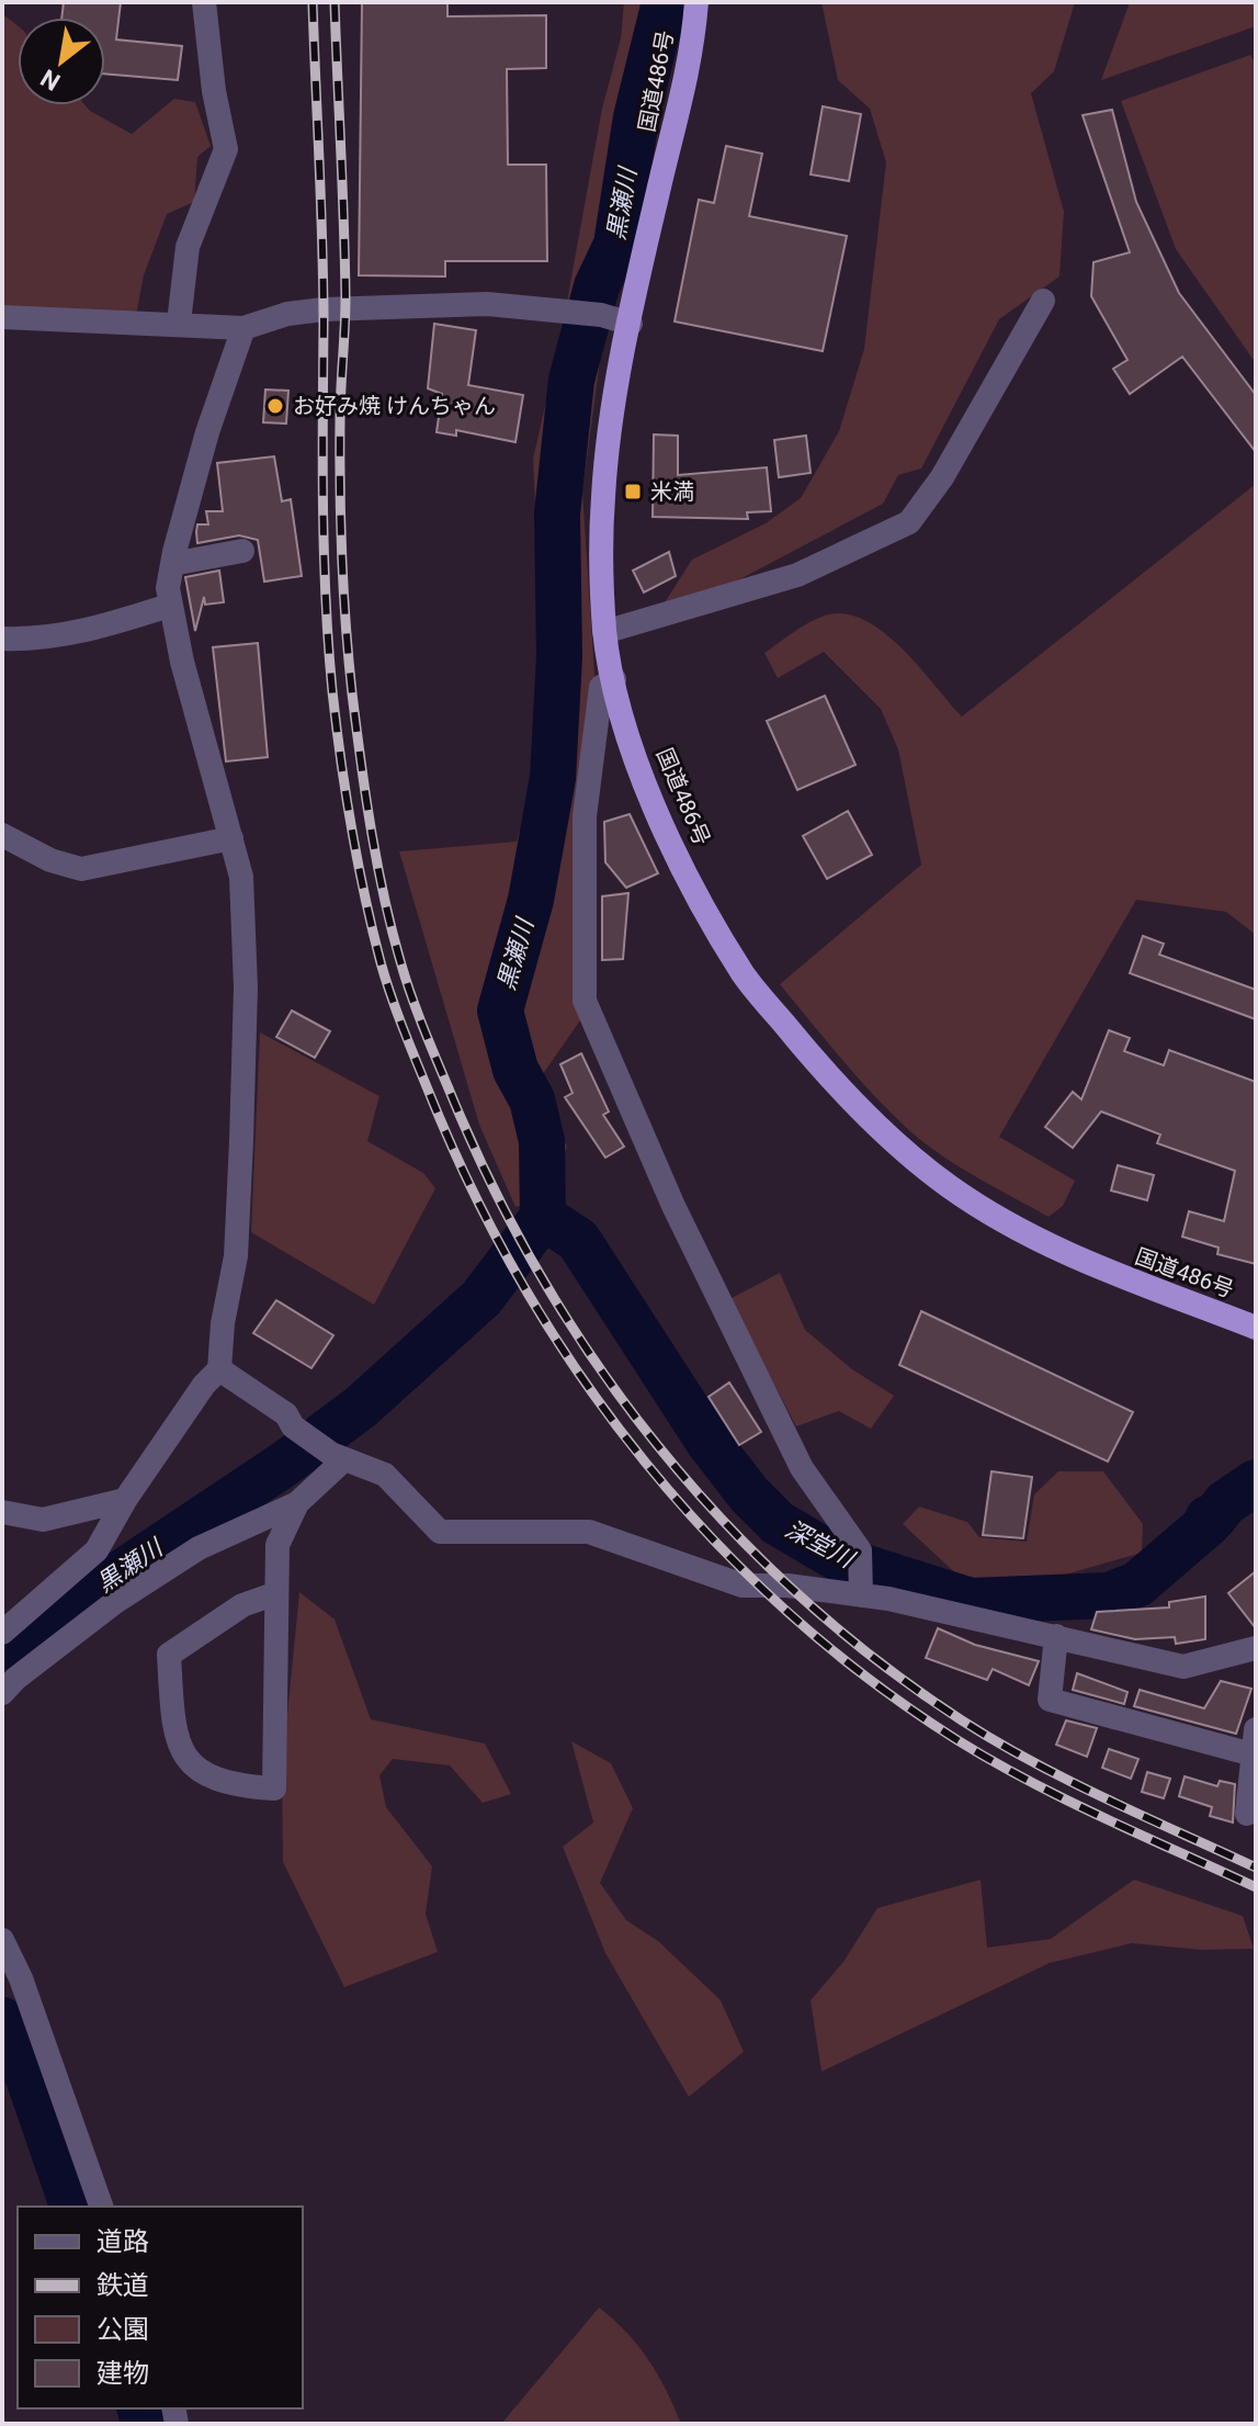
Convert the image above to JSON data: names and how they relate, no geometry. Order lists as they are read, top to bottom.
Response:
{
  "streets": {
    "highway": ["国道486号"]
  },
  "water": ["黒瀬川", "深堂川"],
  "places": {
    "other": ["お好み焼 けんちゃん"],
    "transit": ["米満"]
  },
  "legend": [
    "道路",
    "鉄道",
    "公園",
    "建物"
  ],
  "north": "bottom left"
}
